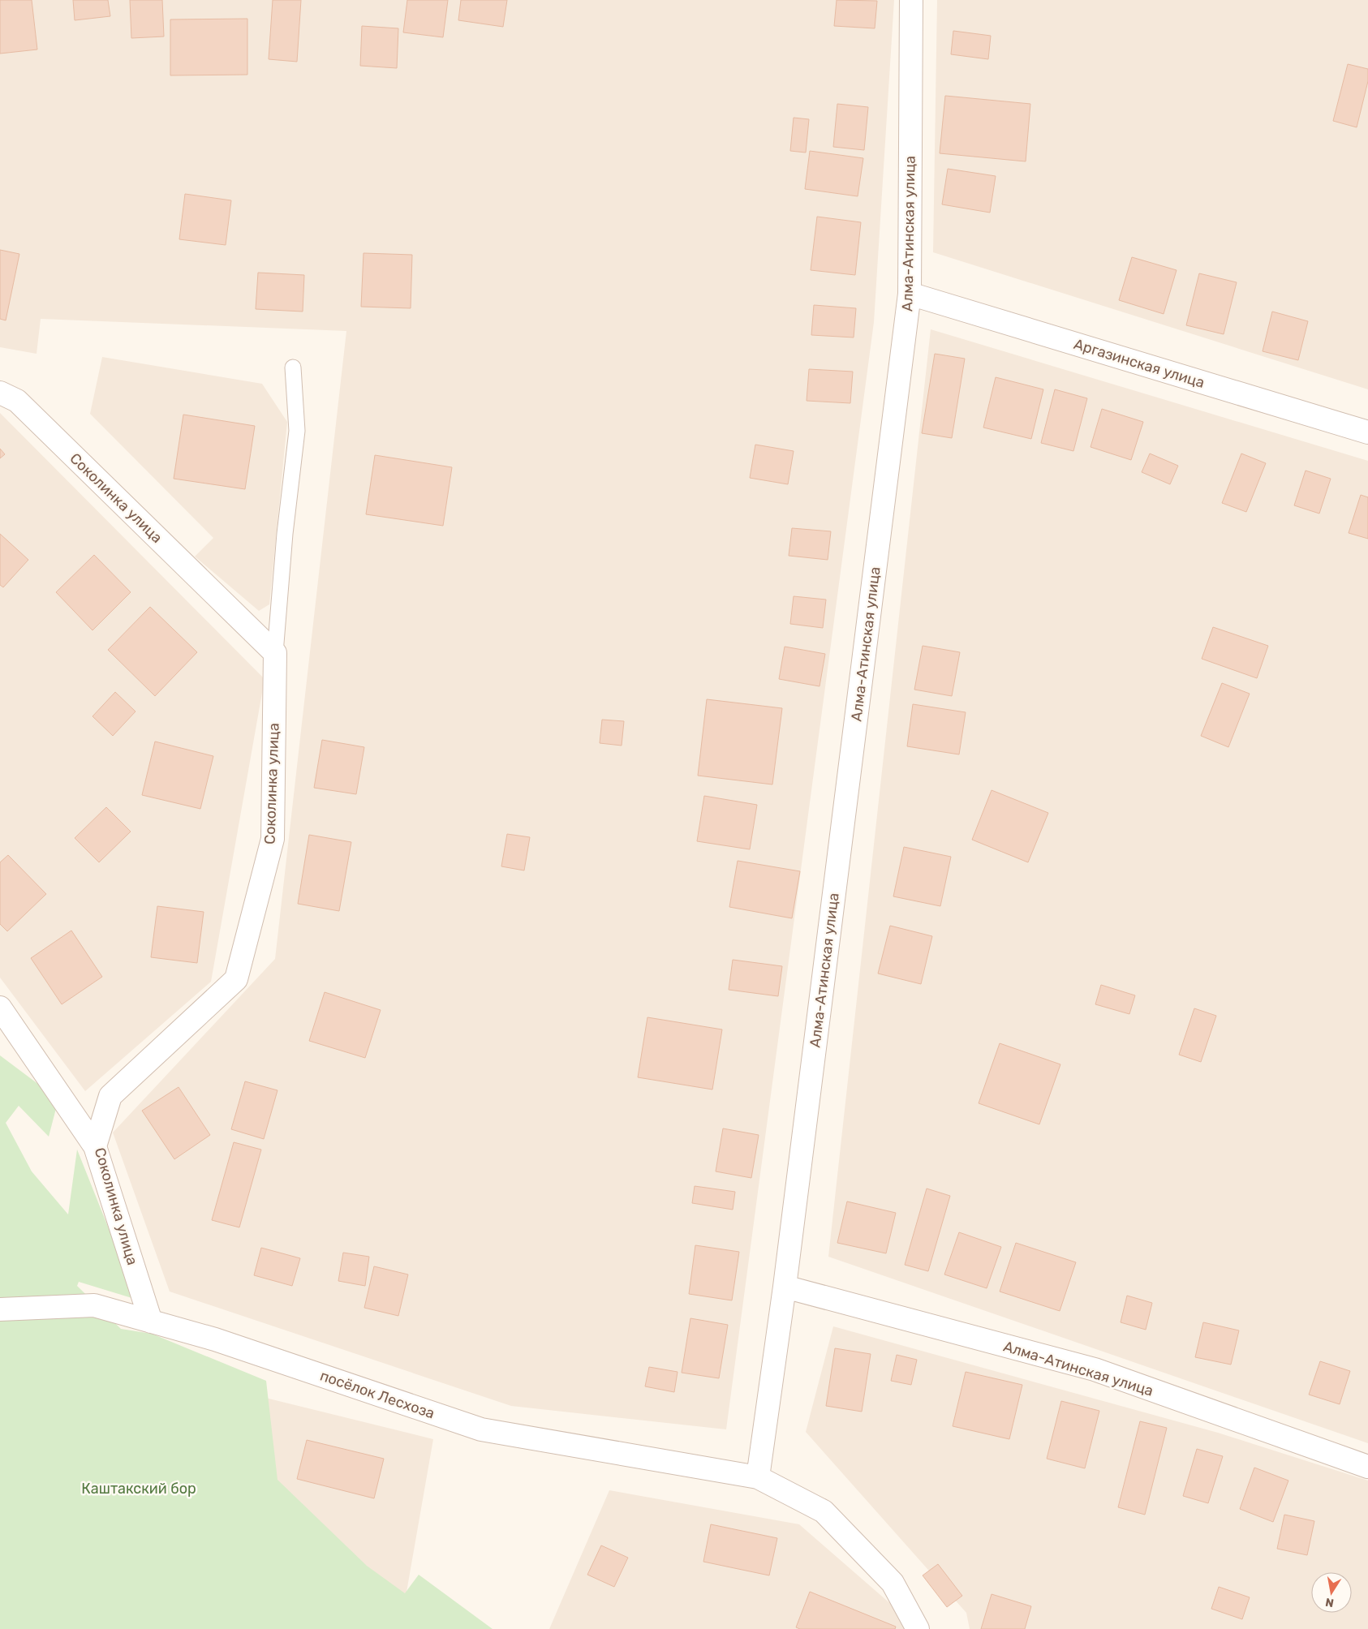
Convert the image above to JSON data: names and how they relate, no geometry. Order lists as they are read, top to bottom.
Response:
{
  "streets": {
    "street": [
      "Алма-Атинская улица",
      "Аргазинская улица",
      "Соколинка улица",
      "посёлок Лесхоза"
    ]
  },
  "crossings": [
    ["Алма-Атинская улица", "Аргазинская улица"],
    ["Алма-Атинская улица", "посёлок Лесхоза"],
    ["Соколинка улица", "посёлок Лесхоза"]
  ],
  "parks": ["Каштакский бор"],
  "north": "bottom"
}
